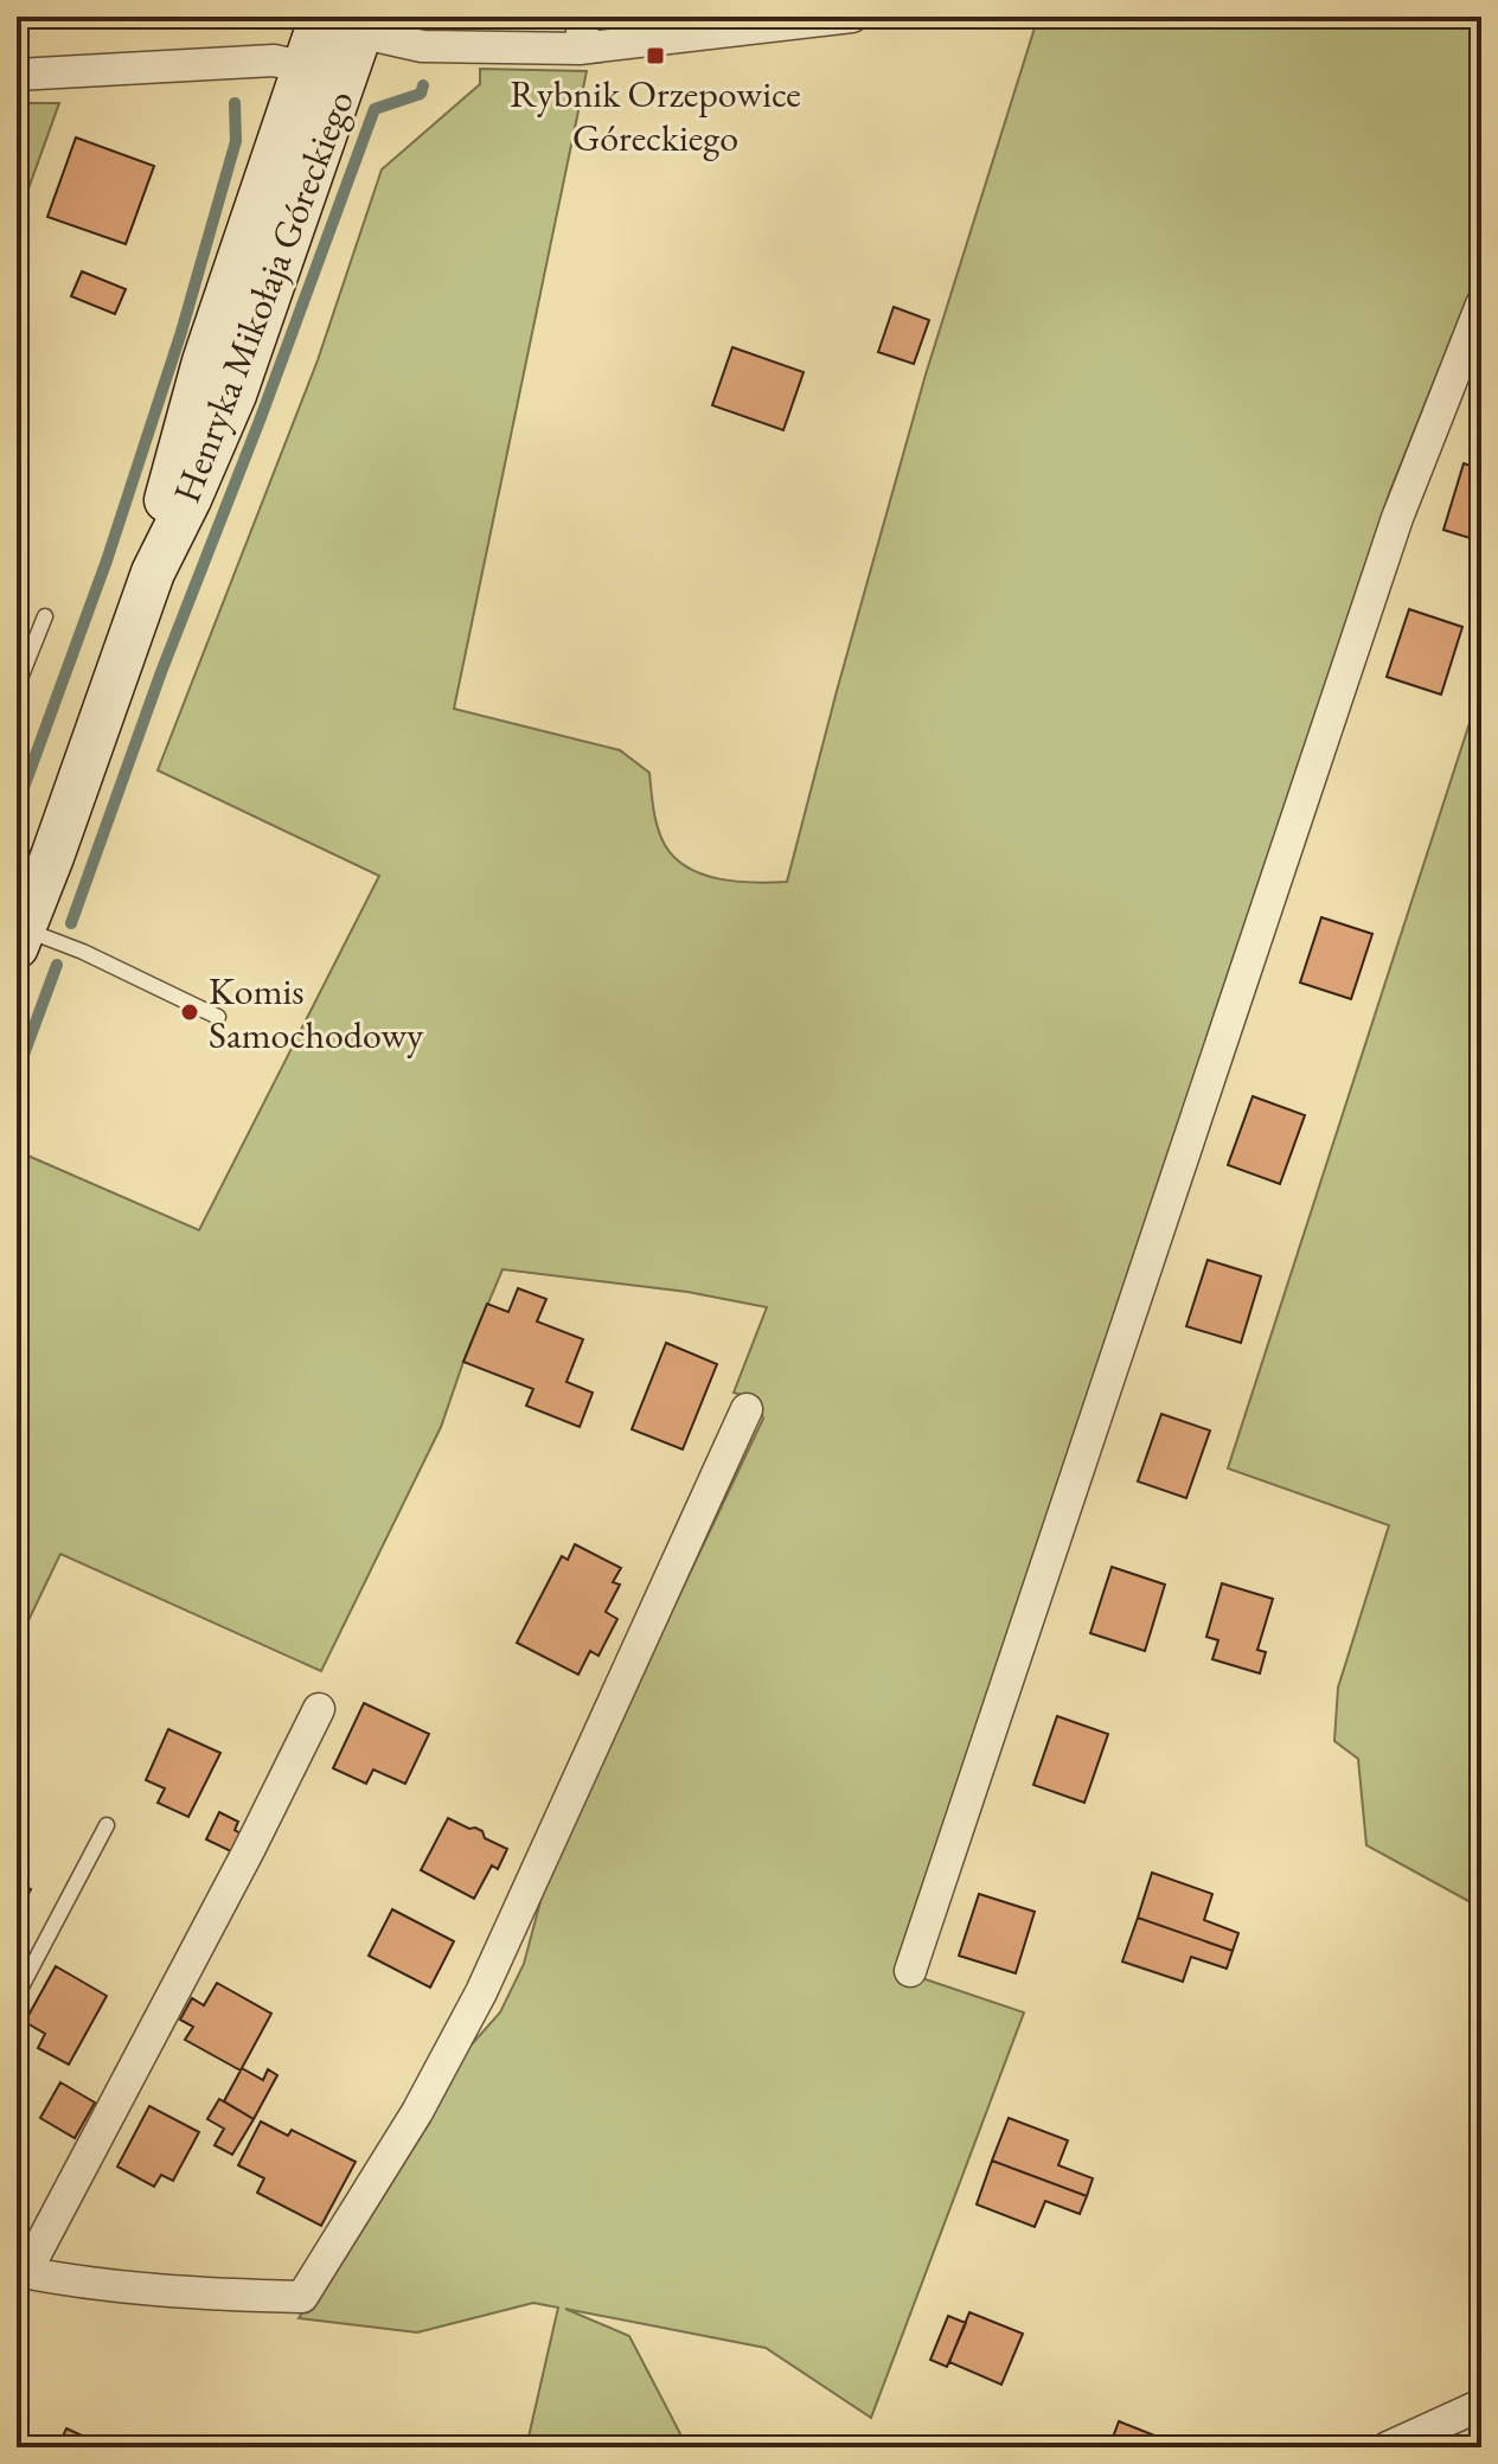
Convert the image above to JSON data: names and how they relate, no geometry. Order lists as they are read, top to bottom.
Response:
{
  "streets": {
    "main road": ["Henryka Mikołaja Góreckiego"]
  },
  "places": {
    "transit": ["Rybnik Orzepowice Góreckiego"],
    "other": ["Komis Samochodowy"]
  }
}
